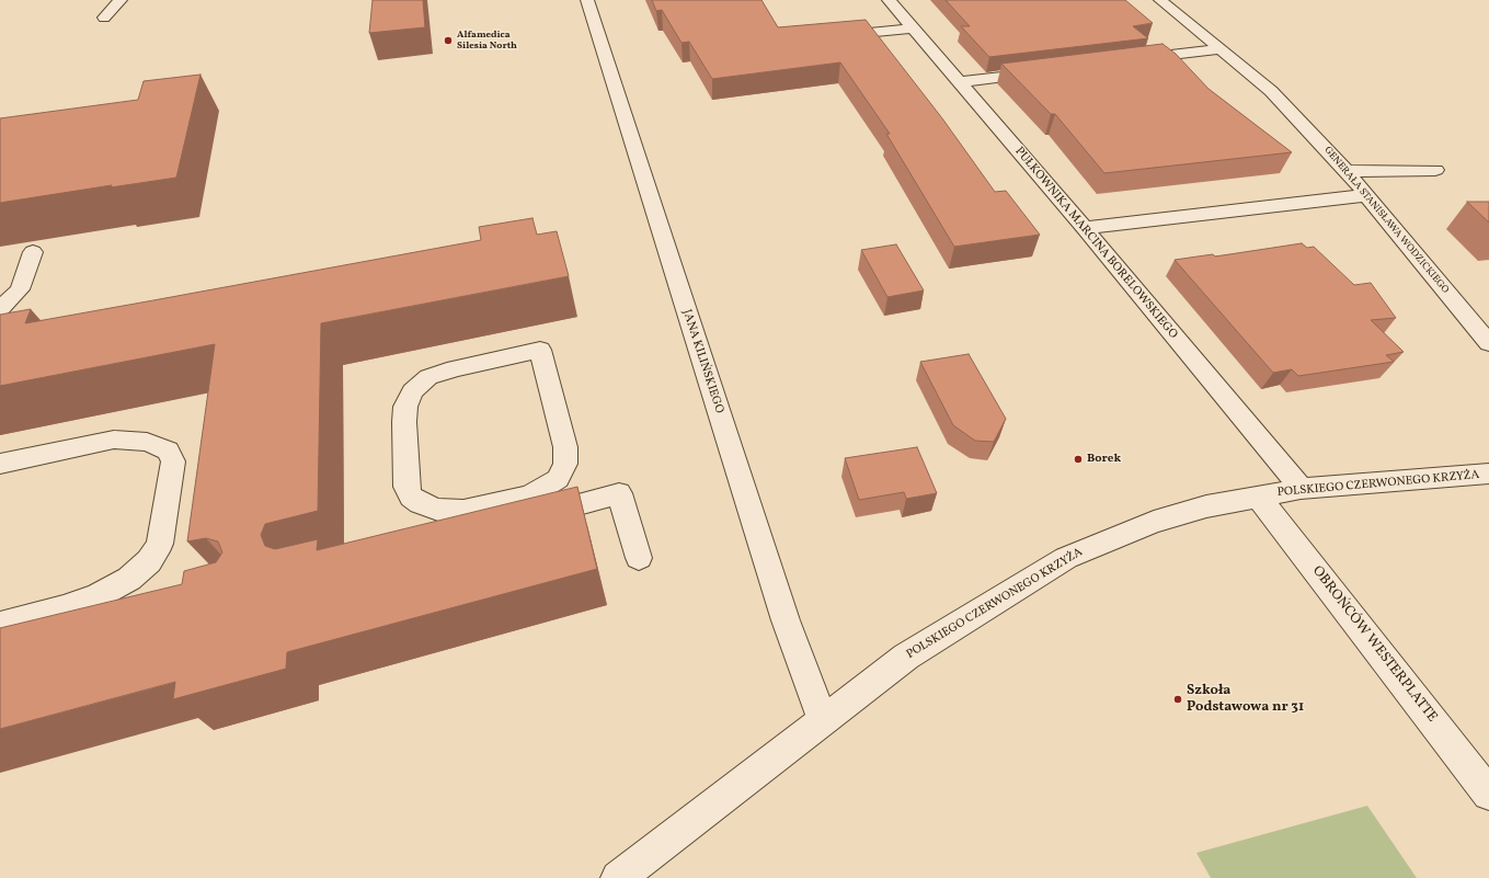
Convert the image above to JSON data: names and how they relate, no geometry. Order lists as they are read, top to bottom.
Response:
{
  "streets": {
    "street": [
      "GENERAŁA STANISŁAWA WODZICKIEGO",
      "PUŁKOWNIKA MARCINA BORELOWSKIEGO",
      "JANA KILIŃSKIEGO",
      "POLSKIEGO CZERWONEGO KRZYŻA",
      "OBROŃCÓW WESTERPLATTE"
    ]
  },
  "crossings": [
    ["PUŁKOWNIKA MARCINA BORELOWSKIEGO", "POLSKIEGO CZERWONEGO KRZYŻA"],
    ["JANA KILIŃSKIEGO", "POLSKIEGO CZERWONEGO KRZYŻA"],
    ["POLSKIEGO CZERWONEGO KRZYŻA", "OBROŃCÓW WESTERPLATTE"]
  ],
  "places": ["Alfamedica Silesia North", "Borek", "Szkoła Podstawowa nr 31"]
}
